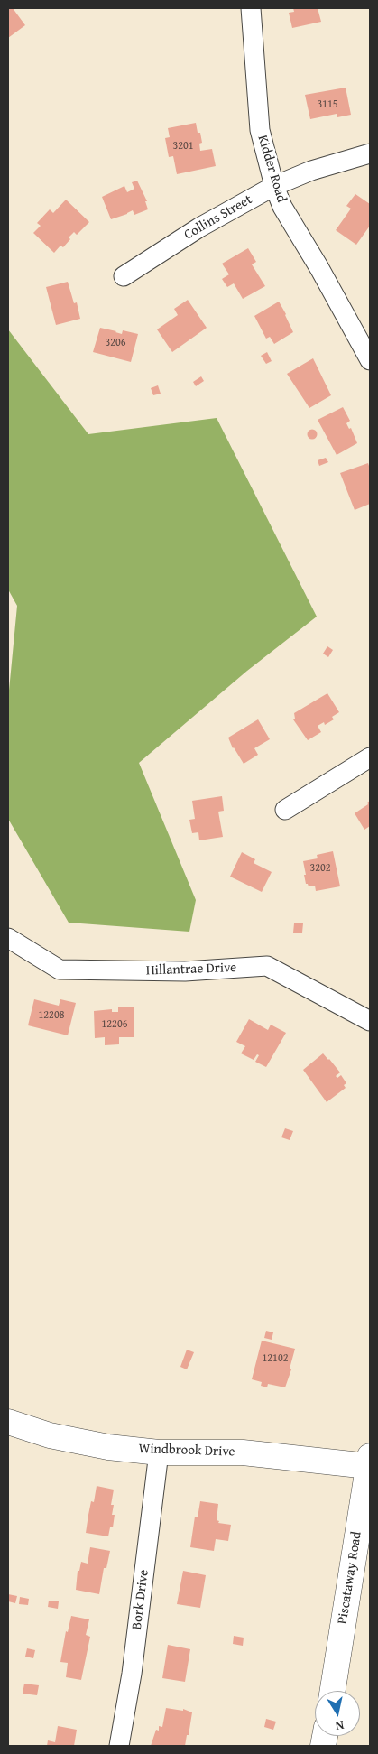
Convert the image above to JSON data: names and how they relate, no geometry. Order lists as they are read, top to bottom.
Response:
{
  "streets": {
    "street": [
      "Kidder Road",
      "Collins Street",
      "Hillantrae Drive",
      "Windbrook Drive",
      "Piscataway Road",
      "Bork Drive"
    ]
  },
  "crossings": [
    ["Kidder Road", "Collins Street"],
    ["Windbrook Drive", "Piscataway Road"],
    ["Windbrook Drive", "Bork Drive"]
  ],
  "house_numbers": [
    "3115",
    "3201",
    "3206",
    "3202",
    "12208",
    "12206",
    "12102"
  ],
  "north": "bottom"
}
